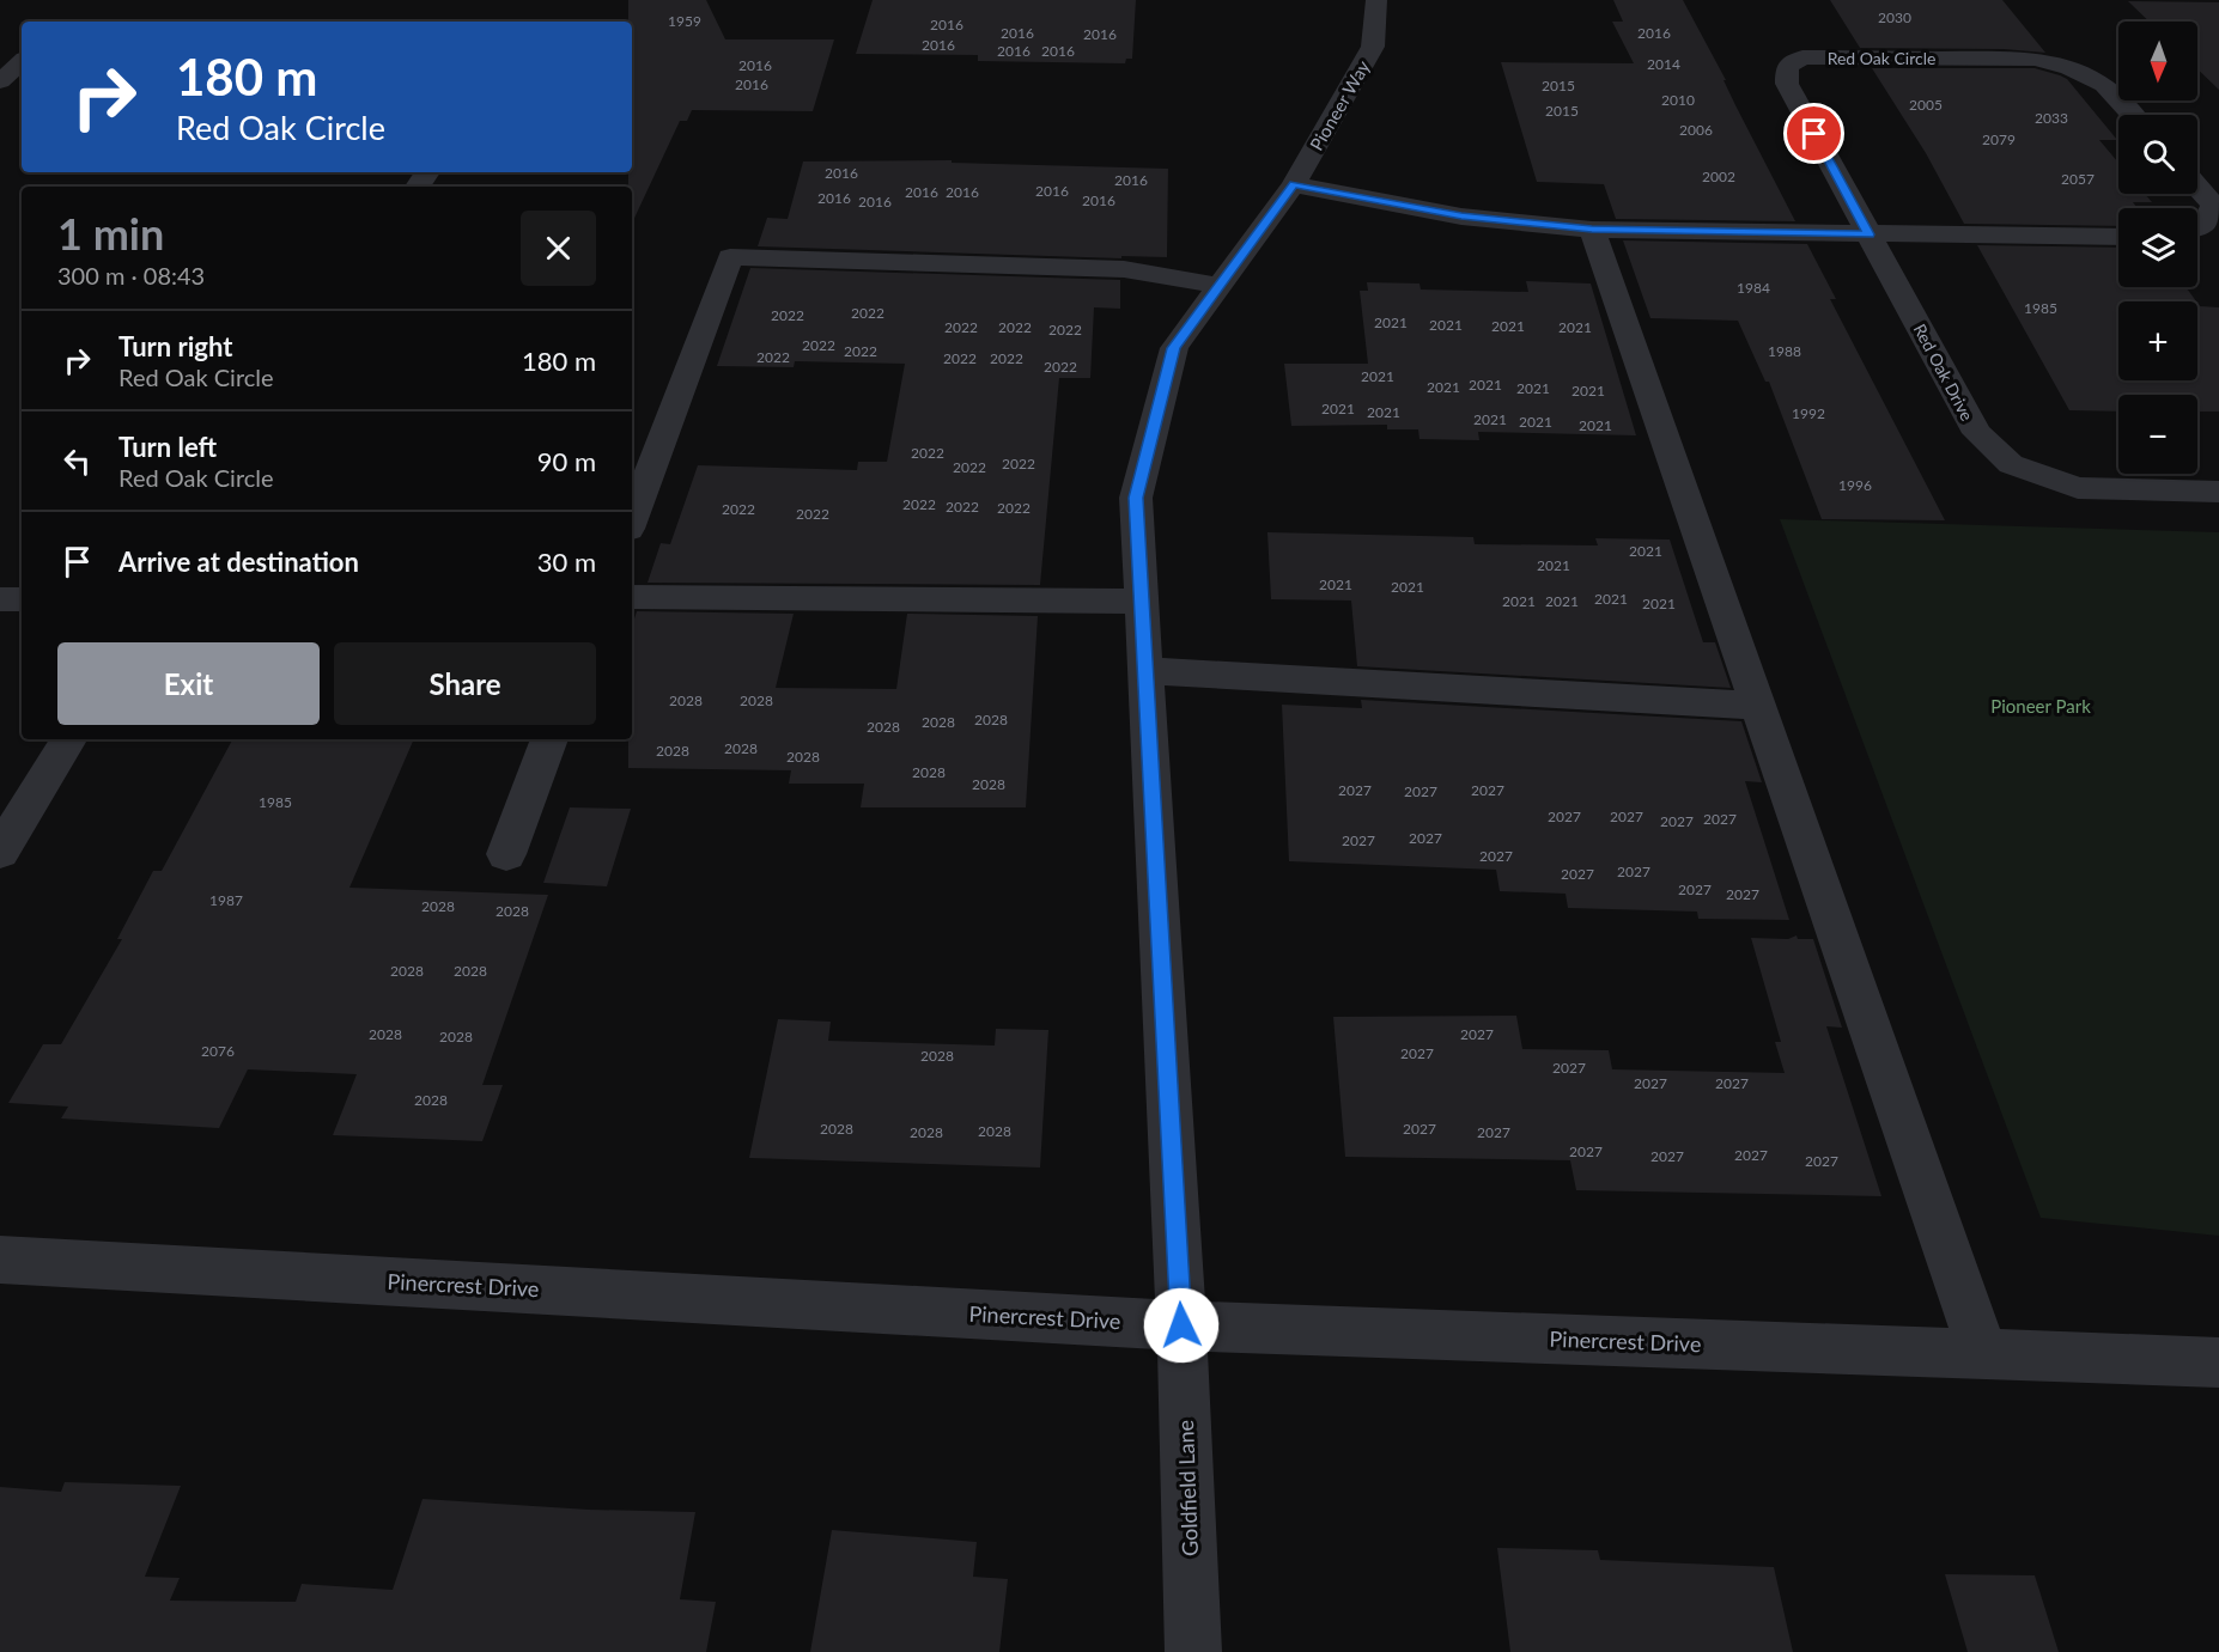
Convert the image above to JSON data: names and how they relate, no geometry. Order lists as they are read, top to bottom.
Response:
{
  "streets": {
    "street": [
      "Red Oak Circle",
      "Pioneer Way",
      "Red Oak Drive",
      "Pinercrest Drive",
      "Goldfield Lane"
    ]
  },
  "crossings": [
    ["Red Oak Circle", "Red Oak Drive"],
    ["Pioneer Way", "Pinercrest Drive"],
    ["Pioneer Way", "Goldfield Lane"],
    ["Pinercrest Drive", "Goldfield Lane"]
  ],
  "parks": ["Pioneer Park"],
  "house_numbers": [
    "2030",
    "1959",
    "2016",
    "2016",
    "2016",
    "2016",
    "2016",
    "2016",
    "2016",
    "2014",
    "2016",
    "2016",
    "2015",
    "2010",
    "2005",
    "2015",
    "2033",
    "2006",
    "2079",
    "2016",
    "2002",
    "2057",
    "2016",
    "2016",
    "2016",
    "2016",
    "2016",
    "2016",
    "2016",
    "1984",
    "1985",
    "2022",
    "2022",
    "2021",
    "2021",
    "2021",
    "2022",
    "2022",
    "2021",
    "2022",
    "2022",
    "2022",
    "1988",
    "2022",
    "2022",
    "2022",
    "2022",
    "2021",
    "2021",
    "2021",
    "2021",
    "2021",
    "2021",
    "2021",
    "1992",
    "2021",
    "2021",
    "2021",
    "2022",
    "2022",
    "2022",
    "1996",
    "2022",
    "2022",
    "2022",
    "2022",
    "2022",
    "2021",
    "2021",
    "2021",
    "2021",
    "2021",
    "2021",
    "2021",
    "2021",
    "2028",
    "2028",
    "2028",
    "2028",
    "2028",
    "2028",
    "2028",
    "2028",
    "2028",
    "2028",
    "2027",
    "2027",
    "2027",
    "1985",
    "2027",
    "2027",
    "2027",
    "2027",
    "2027",
    "2027",
    "2027",
    "2027",
    "2027",
    "2027",
    "2027",
    "1987",
    "2028",
    "2028",
    "2028",
    "2028",
    "2028",
    "2027",
    "2028",
    "2076",
    "2027",
    "2028",
    "2027",
    "2027",
    "2027",
    "2028",
    "2028",
    "2027",
    "2028",
    "2028",
    "2027",
    "2027",
    "2027",
    "2027",
    "2027"
  ],
  "north": "bottom",
  "page": {
    "map_buttons": ["+", "−"],
    "turn": ["180 m", "Red Oak Circle"],
    "heading": ["1 min", "300 m · 08:43"],
    "list": [
      {
        "name": "Turn right",
        "note": "Red Oak Circle",
        "value": "180 m"
      },
      {
        "name": "Turn left",
        "note": "Red Oak Circle",
        "value": "90 m"
      },
      {
        "name": "Arrive at destination",
        "value": "30 m"
      }
    ],
    "buttons": ["Exit", "Share"]
  }
}
